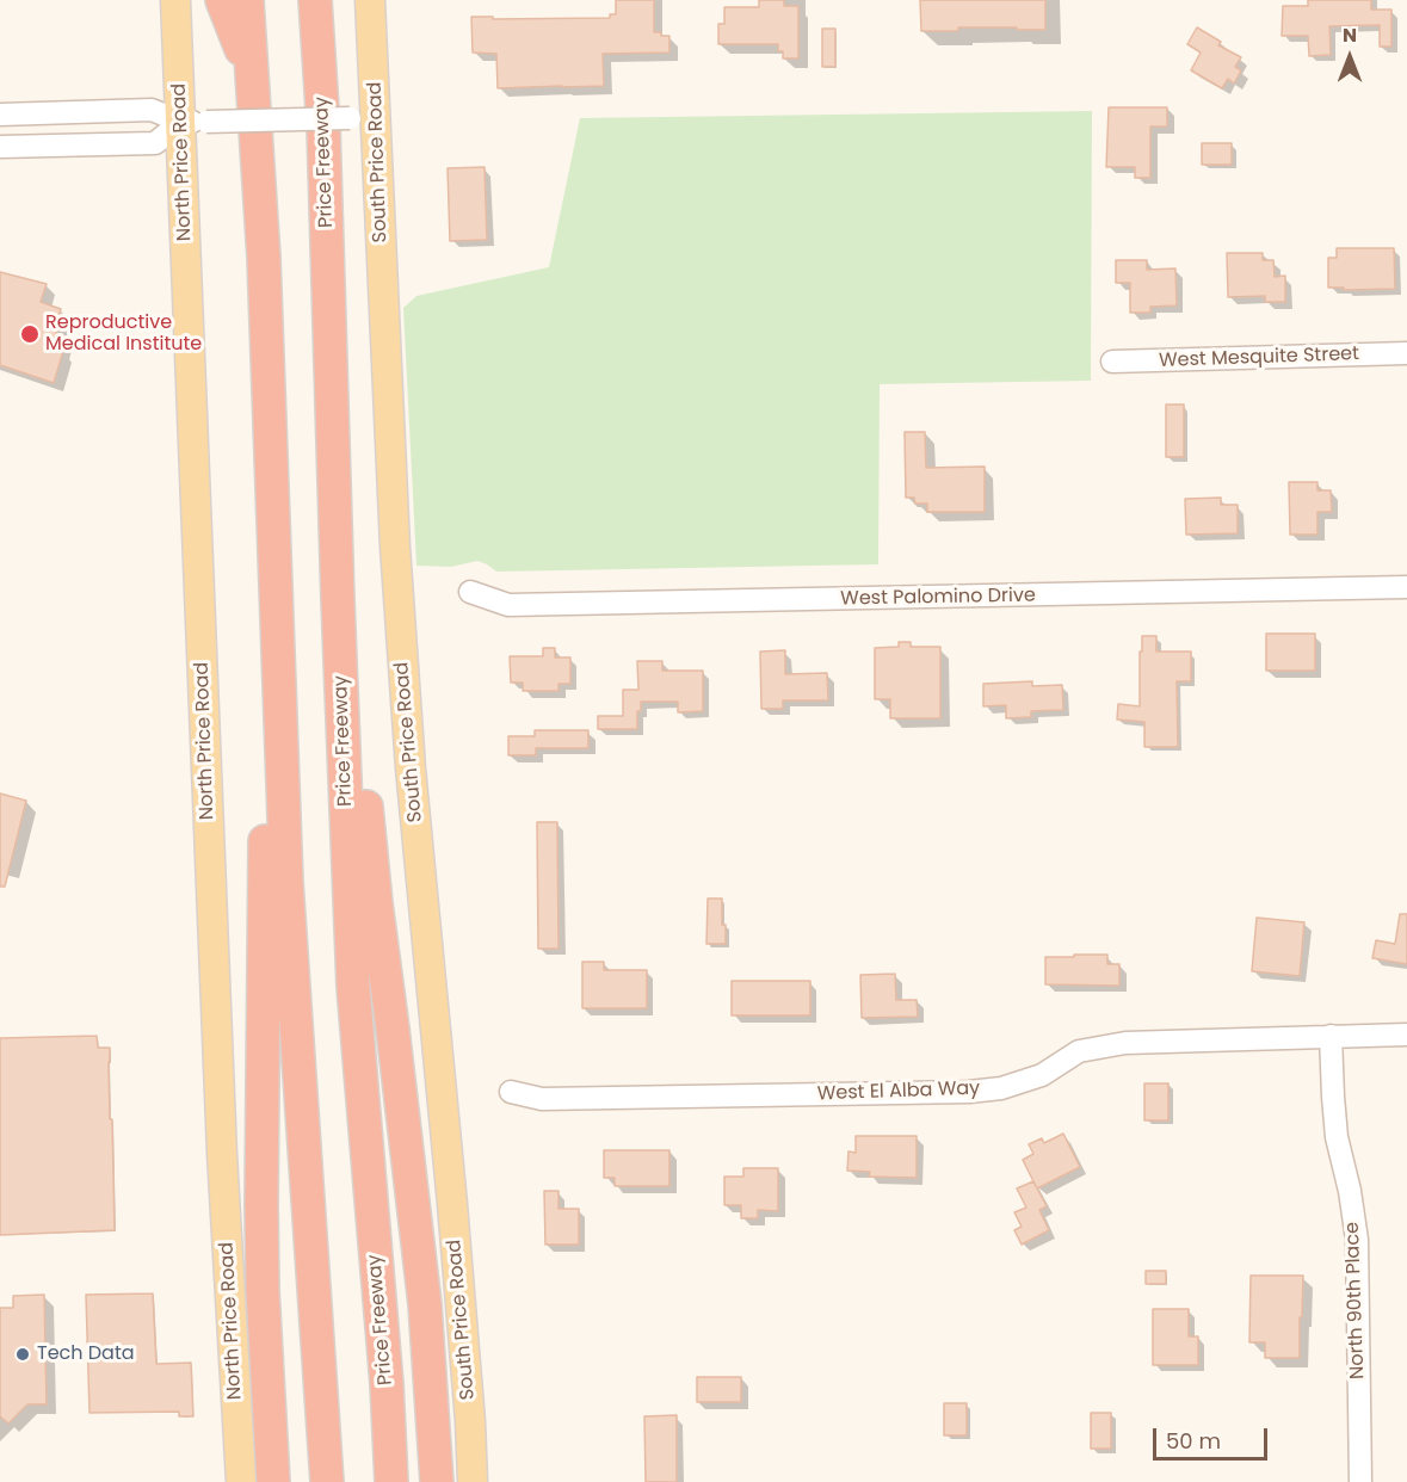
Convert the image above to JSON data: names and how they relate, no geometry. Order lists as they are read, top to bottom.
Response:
{
  "streets": {
    "highway": ["Price Freeway"],
    "main road": ["North Price Road", "South Price Road"],
    "street": [
      "West Mesquite Street",
      "West Palomino Drive",
      "West El Alba Way",
      "North 90th Place"
    ]
  },
  "crossings": [
    ["Price Freeway", "South Price Road"],
    ["West El Alba Way", "North 90th Place"]
  ],
  "places": ["Reproductive Medical Institute", "Tech Data"],
  "scale_bar": "50 m",
  "north": "top"
}
